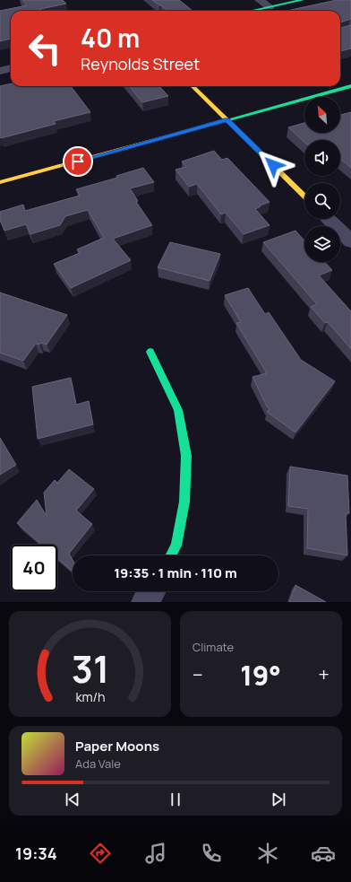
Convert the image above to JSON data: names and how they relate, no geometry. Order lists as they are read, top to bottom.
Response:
{
  "north": "top left",
  "page": {
    "turn": ["40 m", "Reynolds Street"],
    "limit": "40",
    "trip": "19:35 · 1 min · 110 m",
    "tile": "Climate",
    "heat": ["−", "19°", "+"],
    "song": ["Paper Moons", "Ada Vale"],
    "tabs": "19:34",
    "gauge": ["31", "km/h"]
  }
}
